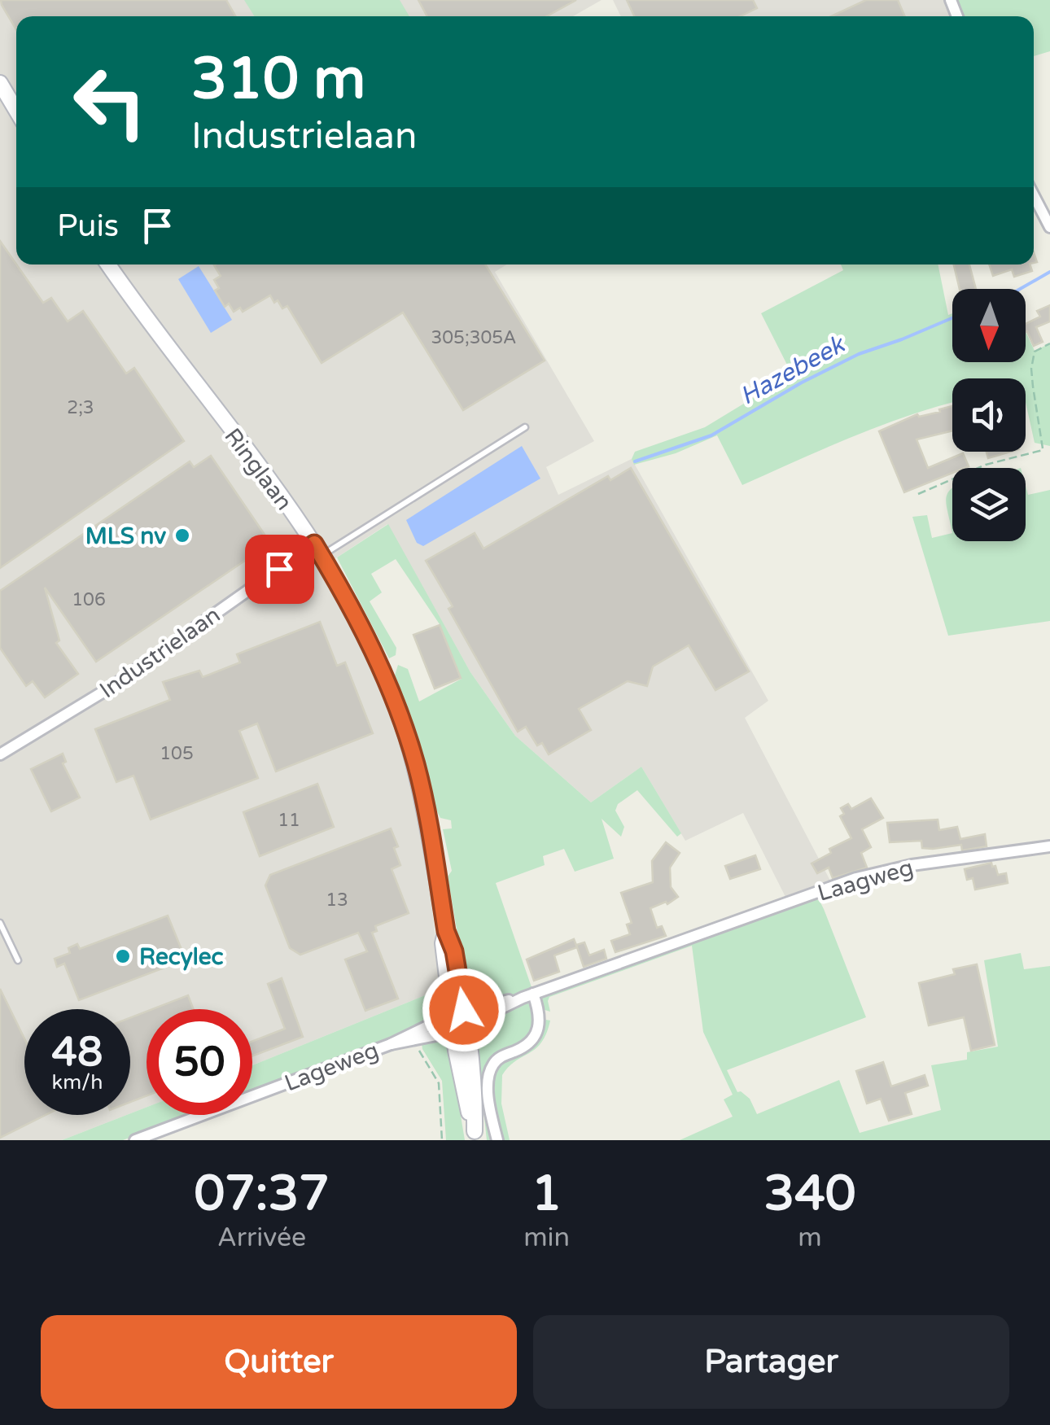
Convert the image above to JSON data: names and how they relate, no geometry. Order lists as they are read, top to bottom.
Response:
{
  "streets": {
    "main road": ["Ringlaan"],
    "street": ["Industrielaan", "Laagweg", "Lageweg"]
  },
  "crossings": [
    ["Ringlaan", "Industrielaan"],
    ["Ringlaan", "Lageweg"],
    ["Laagweg", "Lageweg"]
  ],
  "water": ["Hazebeek"],
  "places": ["MLS nv", "Recylec"],
  "house_numbers": [
    "305;305A",
    "2;3",
    "106",
    "105",
    "11",
    "13"
  ],
  "north": "bottom",
  "page": {
    "turn": ["310 m", "Industrielaan"],
    "then": "Puis",
    "speed": "48 km/h",
    "limit": "50",
    "eta": [
      "07:37",
      "Arrivée",
      "1",
      "min",
      "340",
      "m"
    ],
    "buttons": ["Quitter", "Partager"]
  }
}
